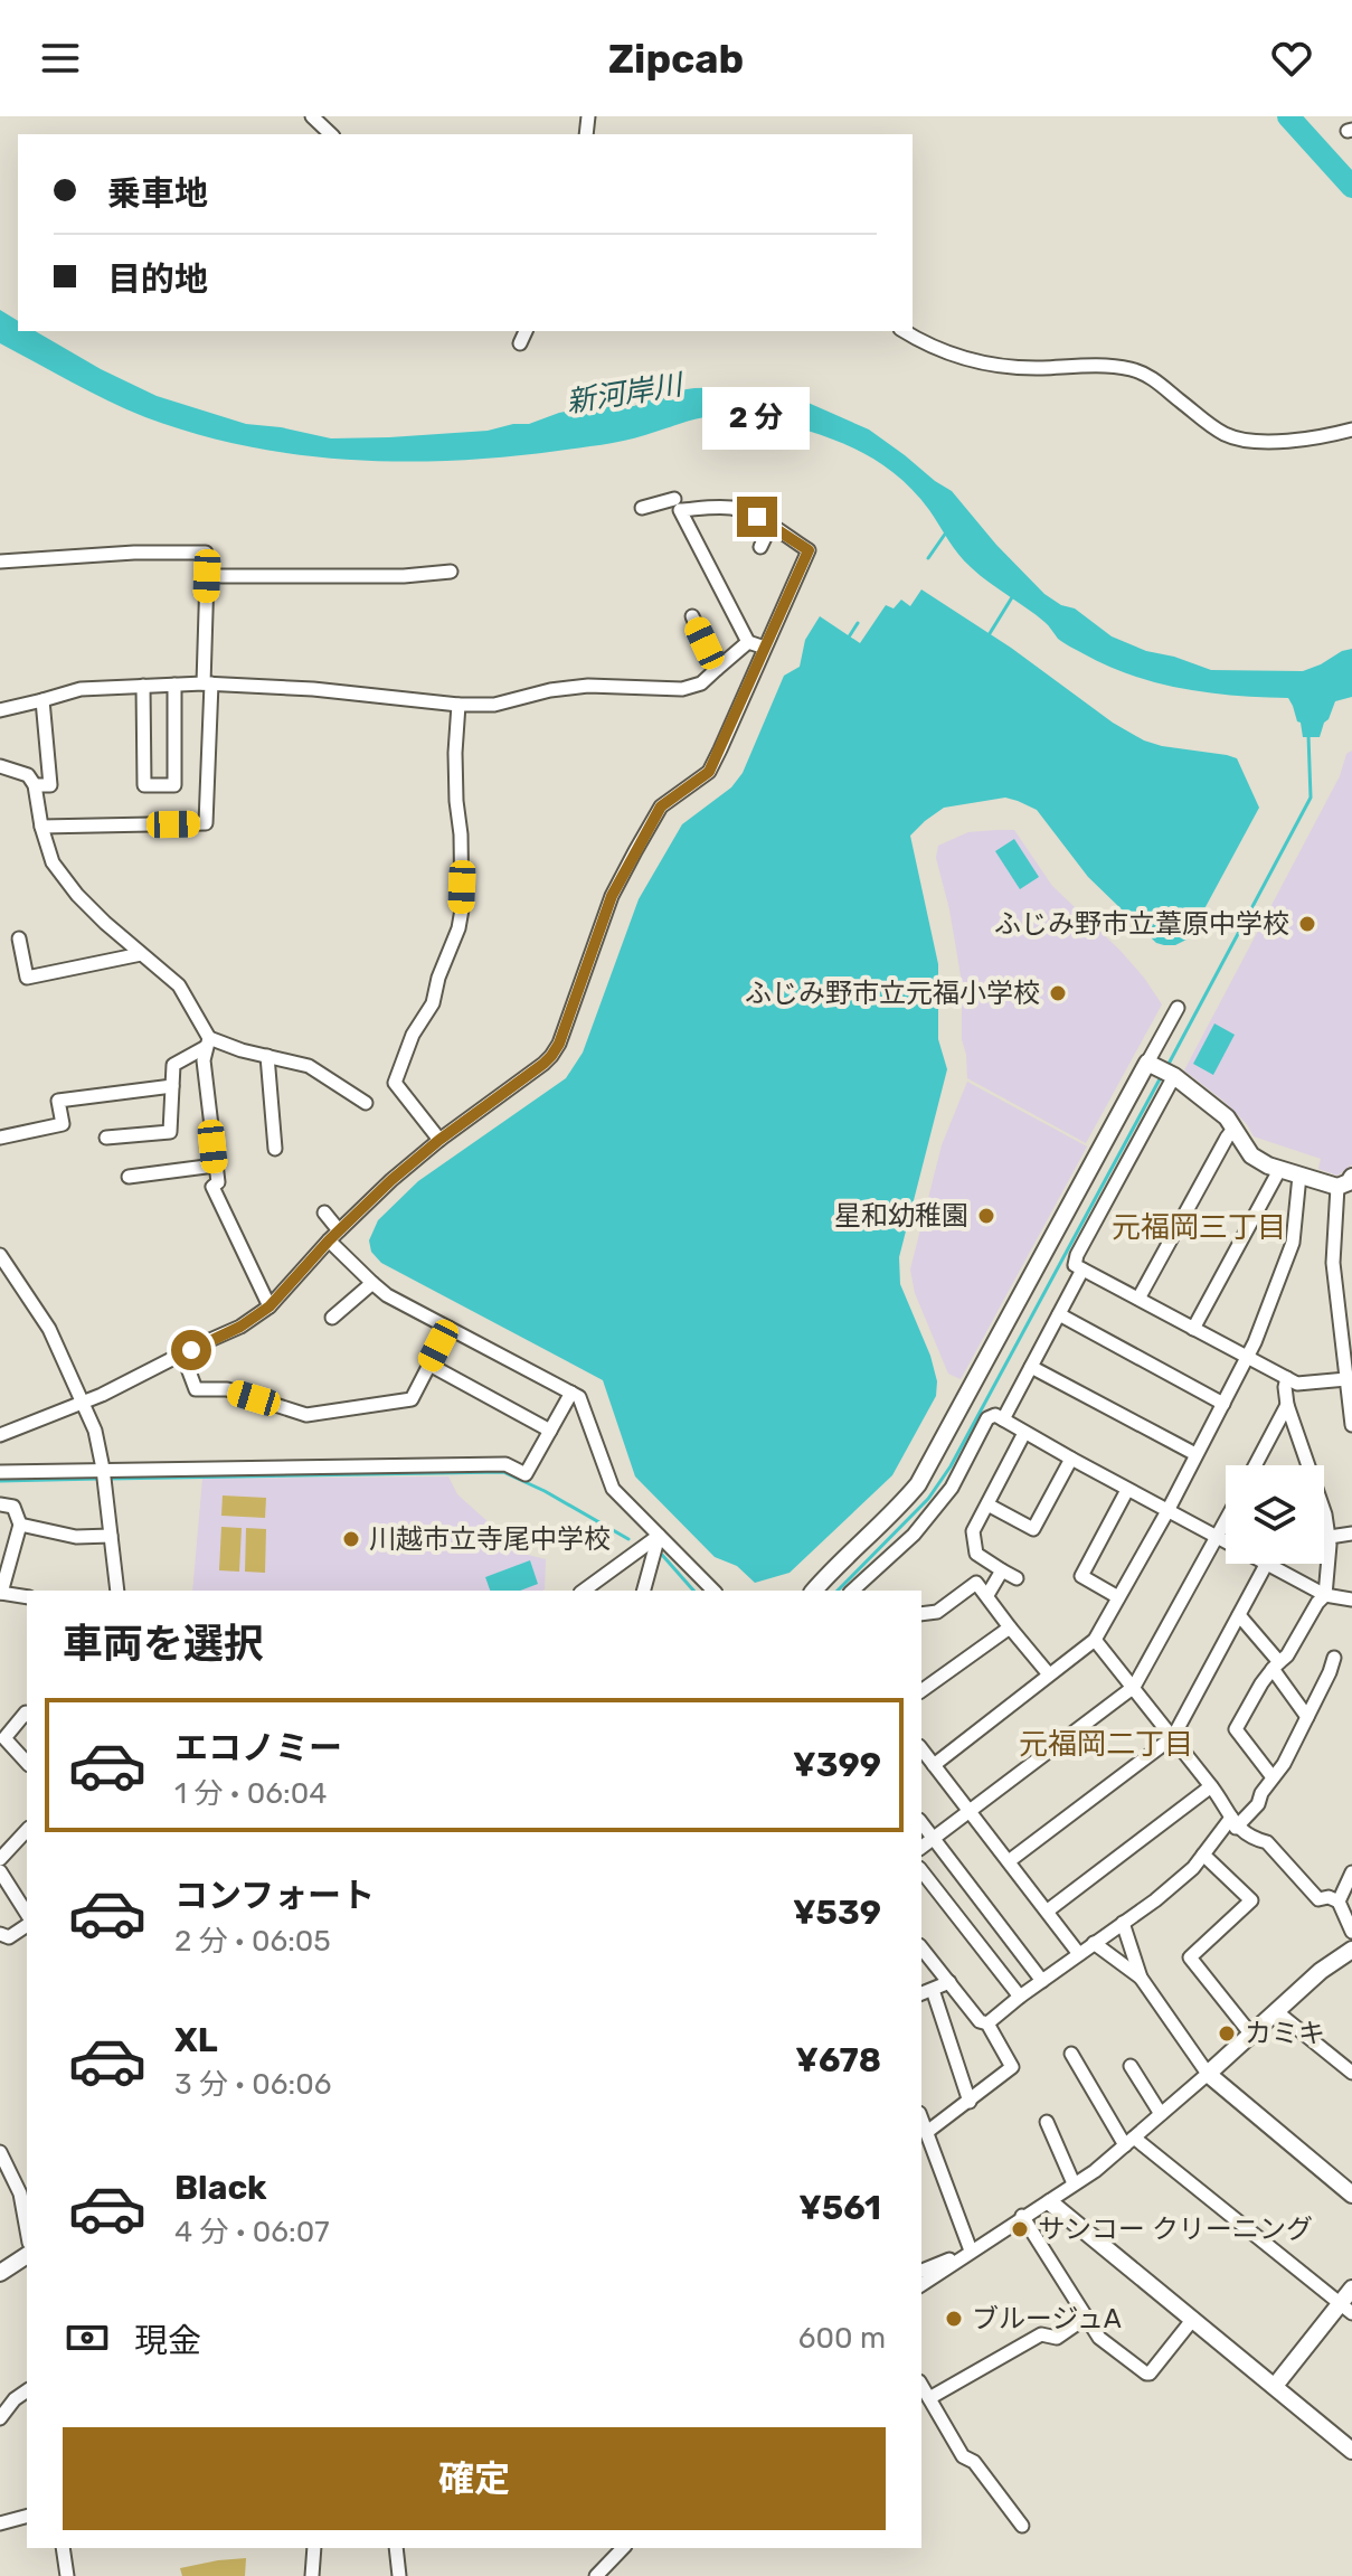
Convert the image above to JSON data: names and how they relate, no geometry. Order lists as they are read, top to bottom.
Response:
{
  "districts": ["元福岡三丁目", "元福岡二丁目"],
  "water": ["新河岸川"],
  "places": [
    "ふじみ野市立葦原中学校",
    "ふじみ野市立元福小学校",
    "星和幼稚園",
    "川越市立寺尾中学校",
    "カミキ",
    "サンコー クリーニング",
    "ブルージュA"
  ],
  "page": {
    "header": "Zipcab",
    "banner": ["乗車地", "目的地"],
    "bubble": "2 分",
    "heading": "車両を選択",
    "list": [
      {
        "name": "エコノミー",
        "note": "1 分 · 06:04",
        "value": "¥399"
      },
      {
        "name": "コンフォート",
        "note": "2 分 · 06:05",
        "value": "¥539"
      },
      {
        "name": "XL",
        "note": "3 分 · 06:06",
        "value": "¥678"
      },
      {
        "name": "Black",
        "note": "4 分 · 06:07",
        "value": "¥561"
      }
    ],
    "pay": ["現金", "600 m"],
    "buttons": "確定"
  }
}
